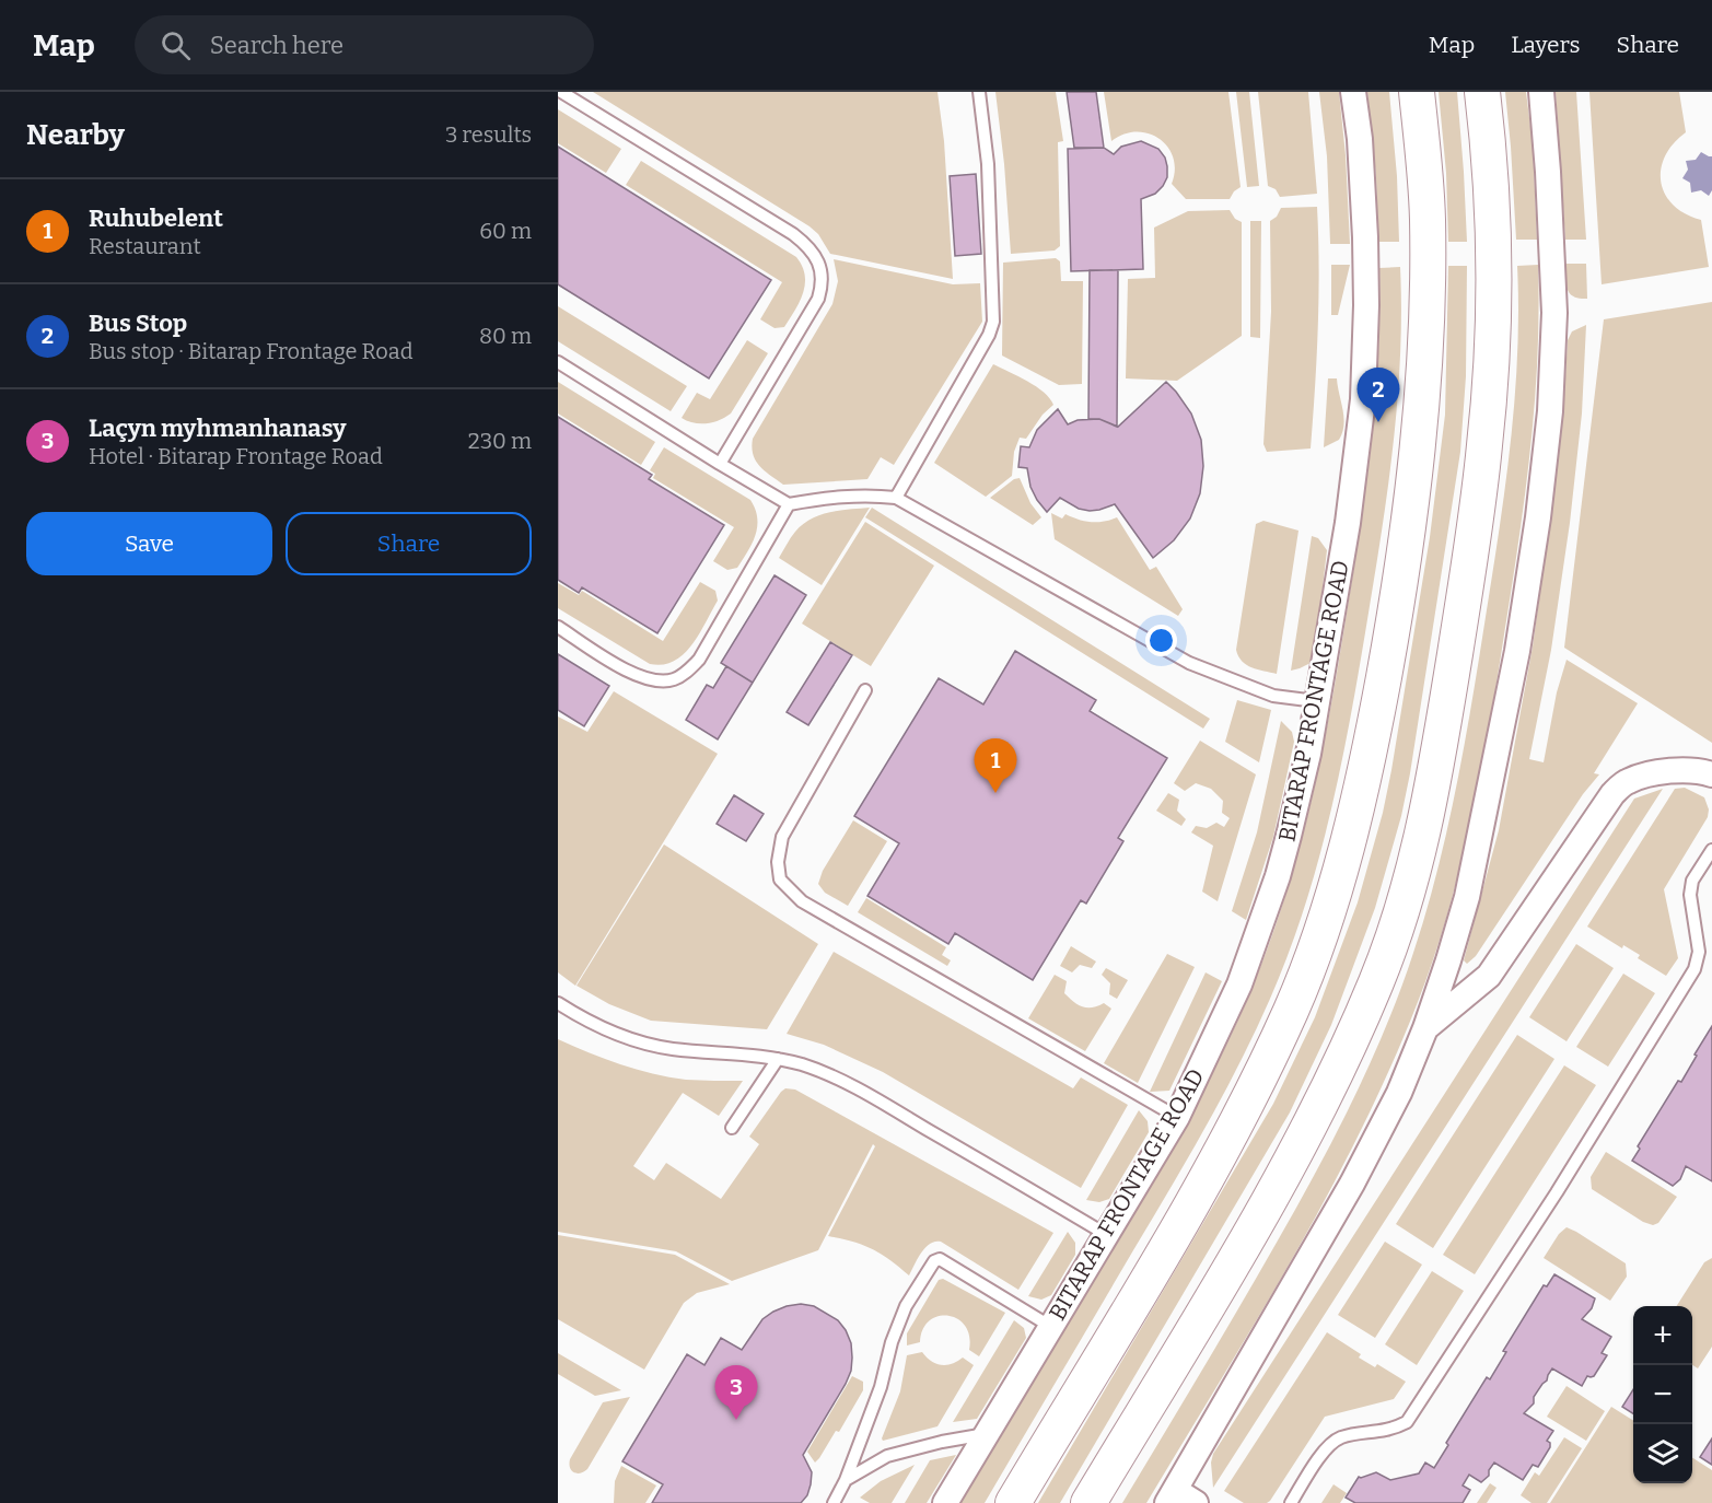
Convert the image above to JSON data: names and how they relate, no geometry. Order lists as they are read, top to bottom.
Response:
{
  "streets": {
    "street": ["BITARAP FRONTAGE ROAD"]
  },
  "page": {
    "header": "Map",
    "search": "Search here",
    "nav": ["Map", "Layers", "Share"],
    "heading": ["Nearby", "3 results"],
    "list": [
      {
        "mark": "1",
        "name": "Ruhubelent",
        "note": "Restaurant",
        "value": "60 m"
      },
      {
        "mark": "2",
        "name": "Bus Stop",
        "note": "Bus stop · Bitarap Frontage Road",
        "value": "80 m"
      },
      {
        "mark": "3",
        "name": "Laçyn myhmanhanasy",
        "note": "Hotel · Bitarap Frontage Road",
        "value": "230 m"
      }
    ],
    "pins": ["2", "1", "3"],
    "buttons": ["Save", "Share"],
    "map_buttons": ["+", "−"]
  }
}
